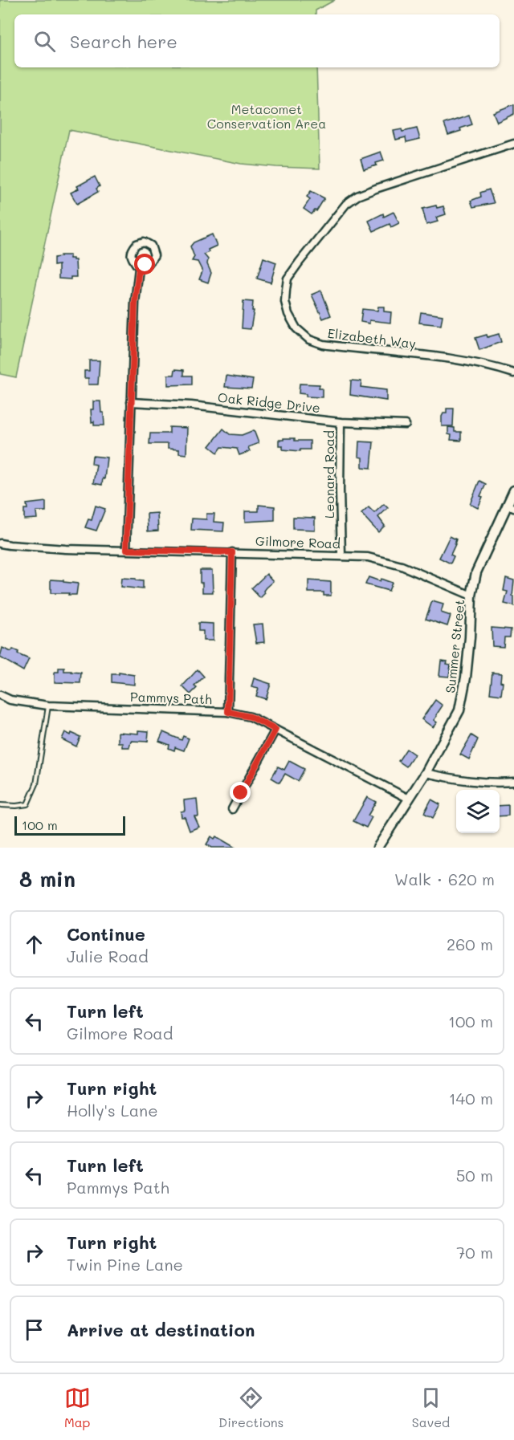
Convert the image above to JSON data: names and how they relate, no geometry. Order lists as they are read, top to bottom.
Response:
{
  "streets": {
    "street": [
      "Elizabeth Way",
      "Oak Ridge Drive",
      "Leonard Road",
      "Gilmore Road",
      "Summer Street",
      "Pammys Path"
    ]
  },
  "crossings": [
    ["Oak Ridge Drive", "Leonard Road"],
    ["Leonard Road", "Gilmore Road"],
    ["Gilmore Road", "Summer Street"],
    ["Summer Street", "Pammys Path"]
  ],
  "parks": ["Metacomet Conservation Area"],
  "scale_bar": "100 m",
  "page": {
    "search": "Search here",
    "scale": "100 m",
    "heading": ["8 min", "Walk · 620 m"],
    "list": [
      ["Continue", "Julie Road", "260 m"],
      ["Turn left", "Gilmore Road", "100 m"],
      ["Turn right", "Holly's Lane", "140 m"],
      ["Turn left", "Pammys Path", "50 m"],
      ["Turn right", "Twin Pine Lane", "70 m"],
      "Arrive at destination"
    ],
    "nav": ["Map", "Directions", "Saved"]
  }
}
